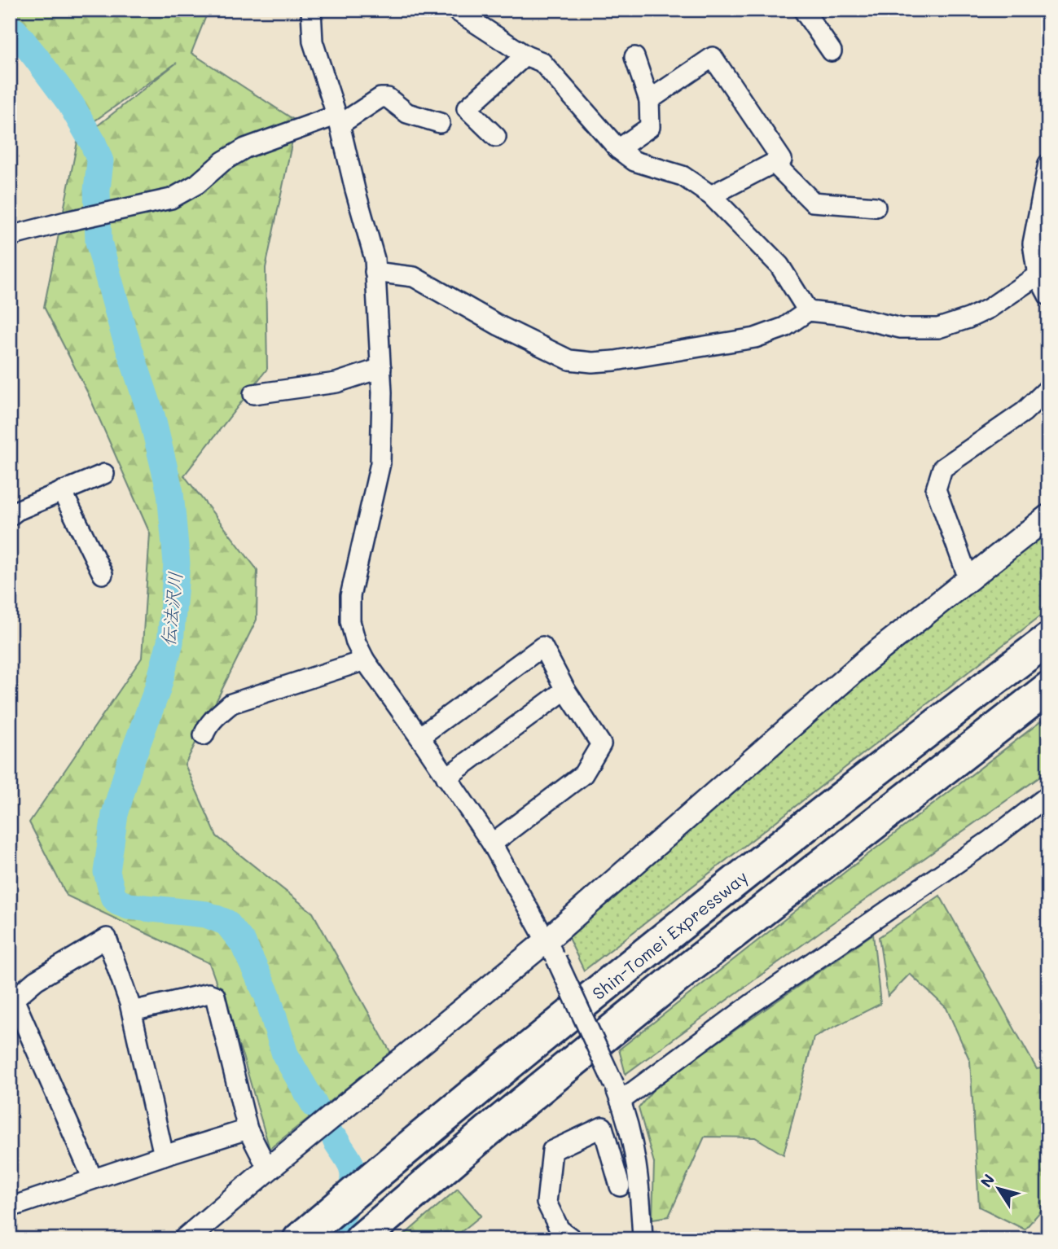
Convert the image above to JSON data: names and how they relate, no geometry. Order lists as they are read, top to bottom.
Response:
{
  "streets": {
    "highway": ["Shin-Tomei Expressway"]
  },
  "water": ["伝法沢川"],
  "north": "top left"
}
